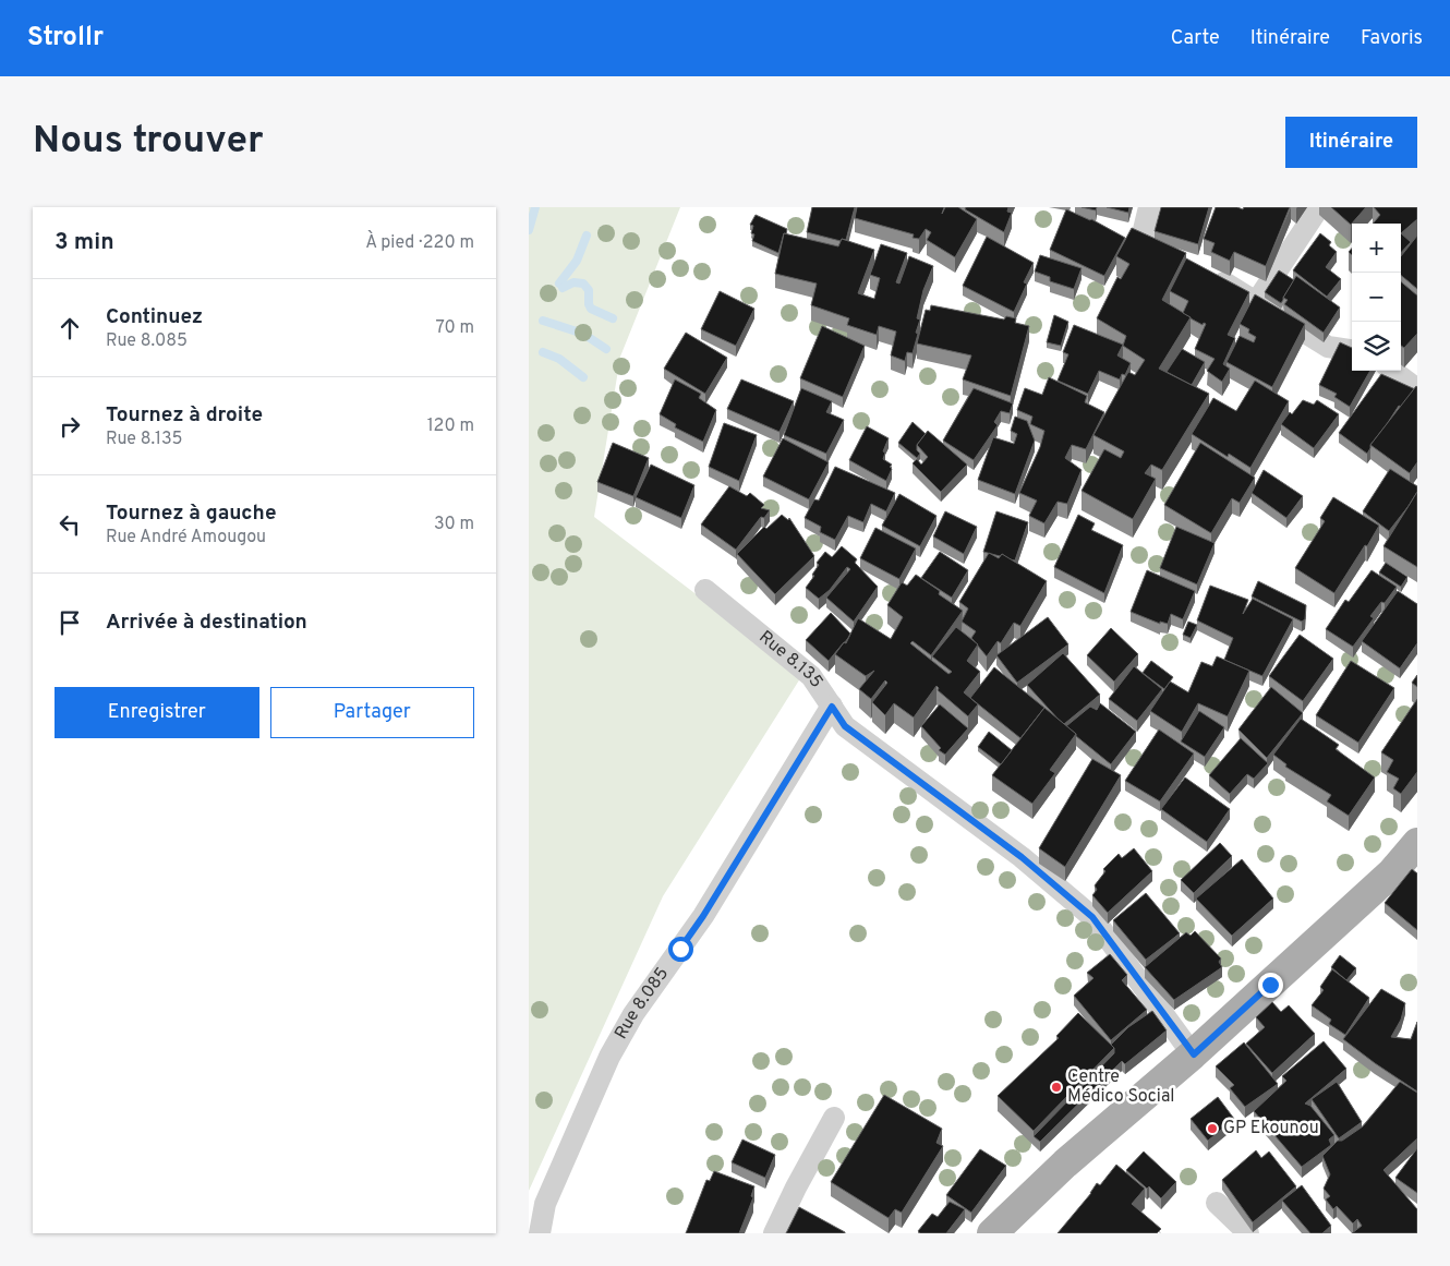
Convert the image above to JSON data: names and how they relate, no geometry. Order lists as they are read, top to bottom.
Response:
{
  "streets": {
    "street": ["Rue 8.135", "Rue 8.085"]
  },
  "crossings": [
    ["Rue 8.135", "Rue 8.085"]
  ],
  "places": ["Centre Médico Social", "GP Ekounou"],
  "page": {
    "header": "Strollr",
    "nav": ["Carte", "Itinéraire", "Favoris"],
    "buttons": [
      "Itinéraire",
      ["Enregistrer", "Partager"]
    ],
    "title": "Nous trouver",
    "heading": ["3 min", "À pied · 220 m"],
    "map_buttons": ["+", "−"],
    "list": [
      ["Continuez", "Rue 8.085", "70 m"],
      ["Tournez à droite", "Rue 8.135", "120 m"],
      ["Tournez à gauche", "Rue André Amougou", "30 m"],
      "Arrivée à destination"
    ]
  }
}
